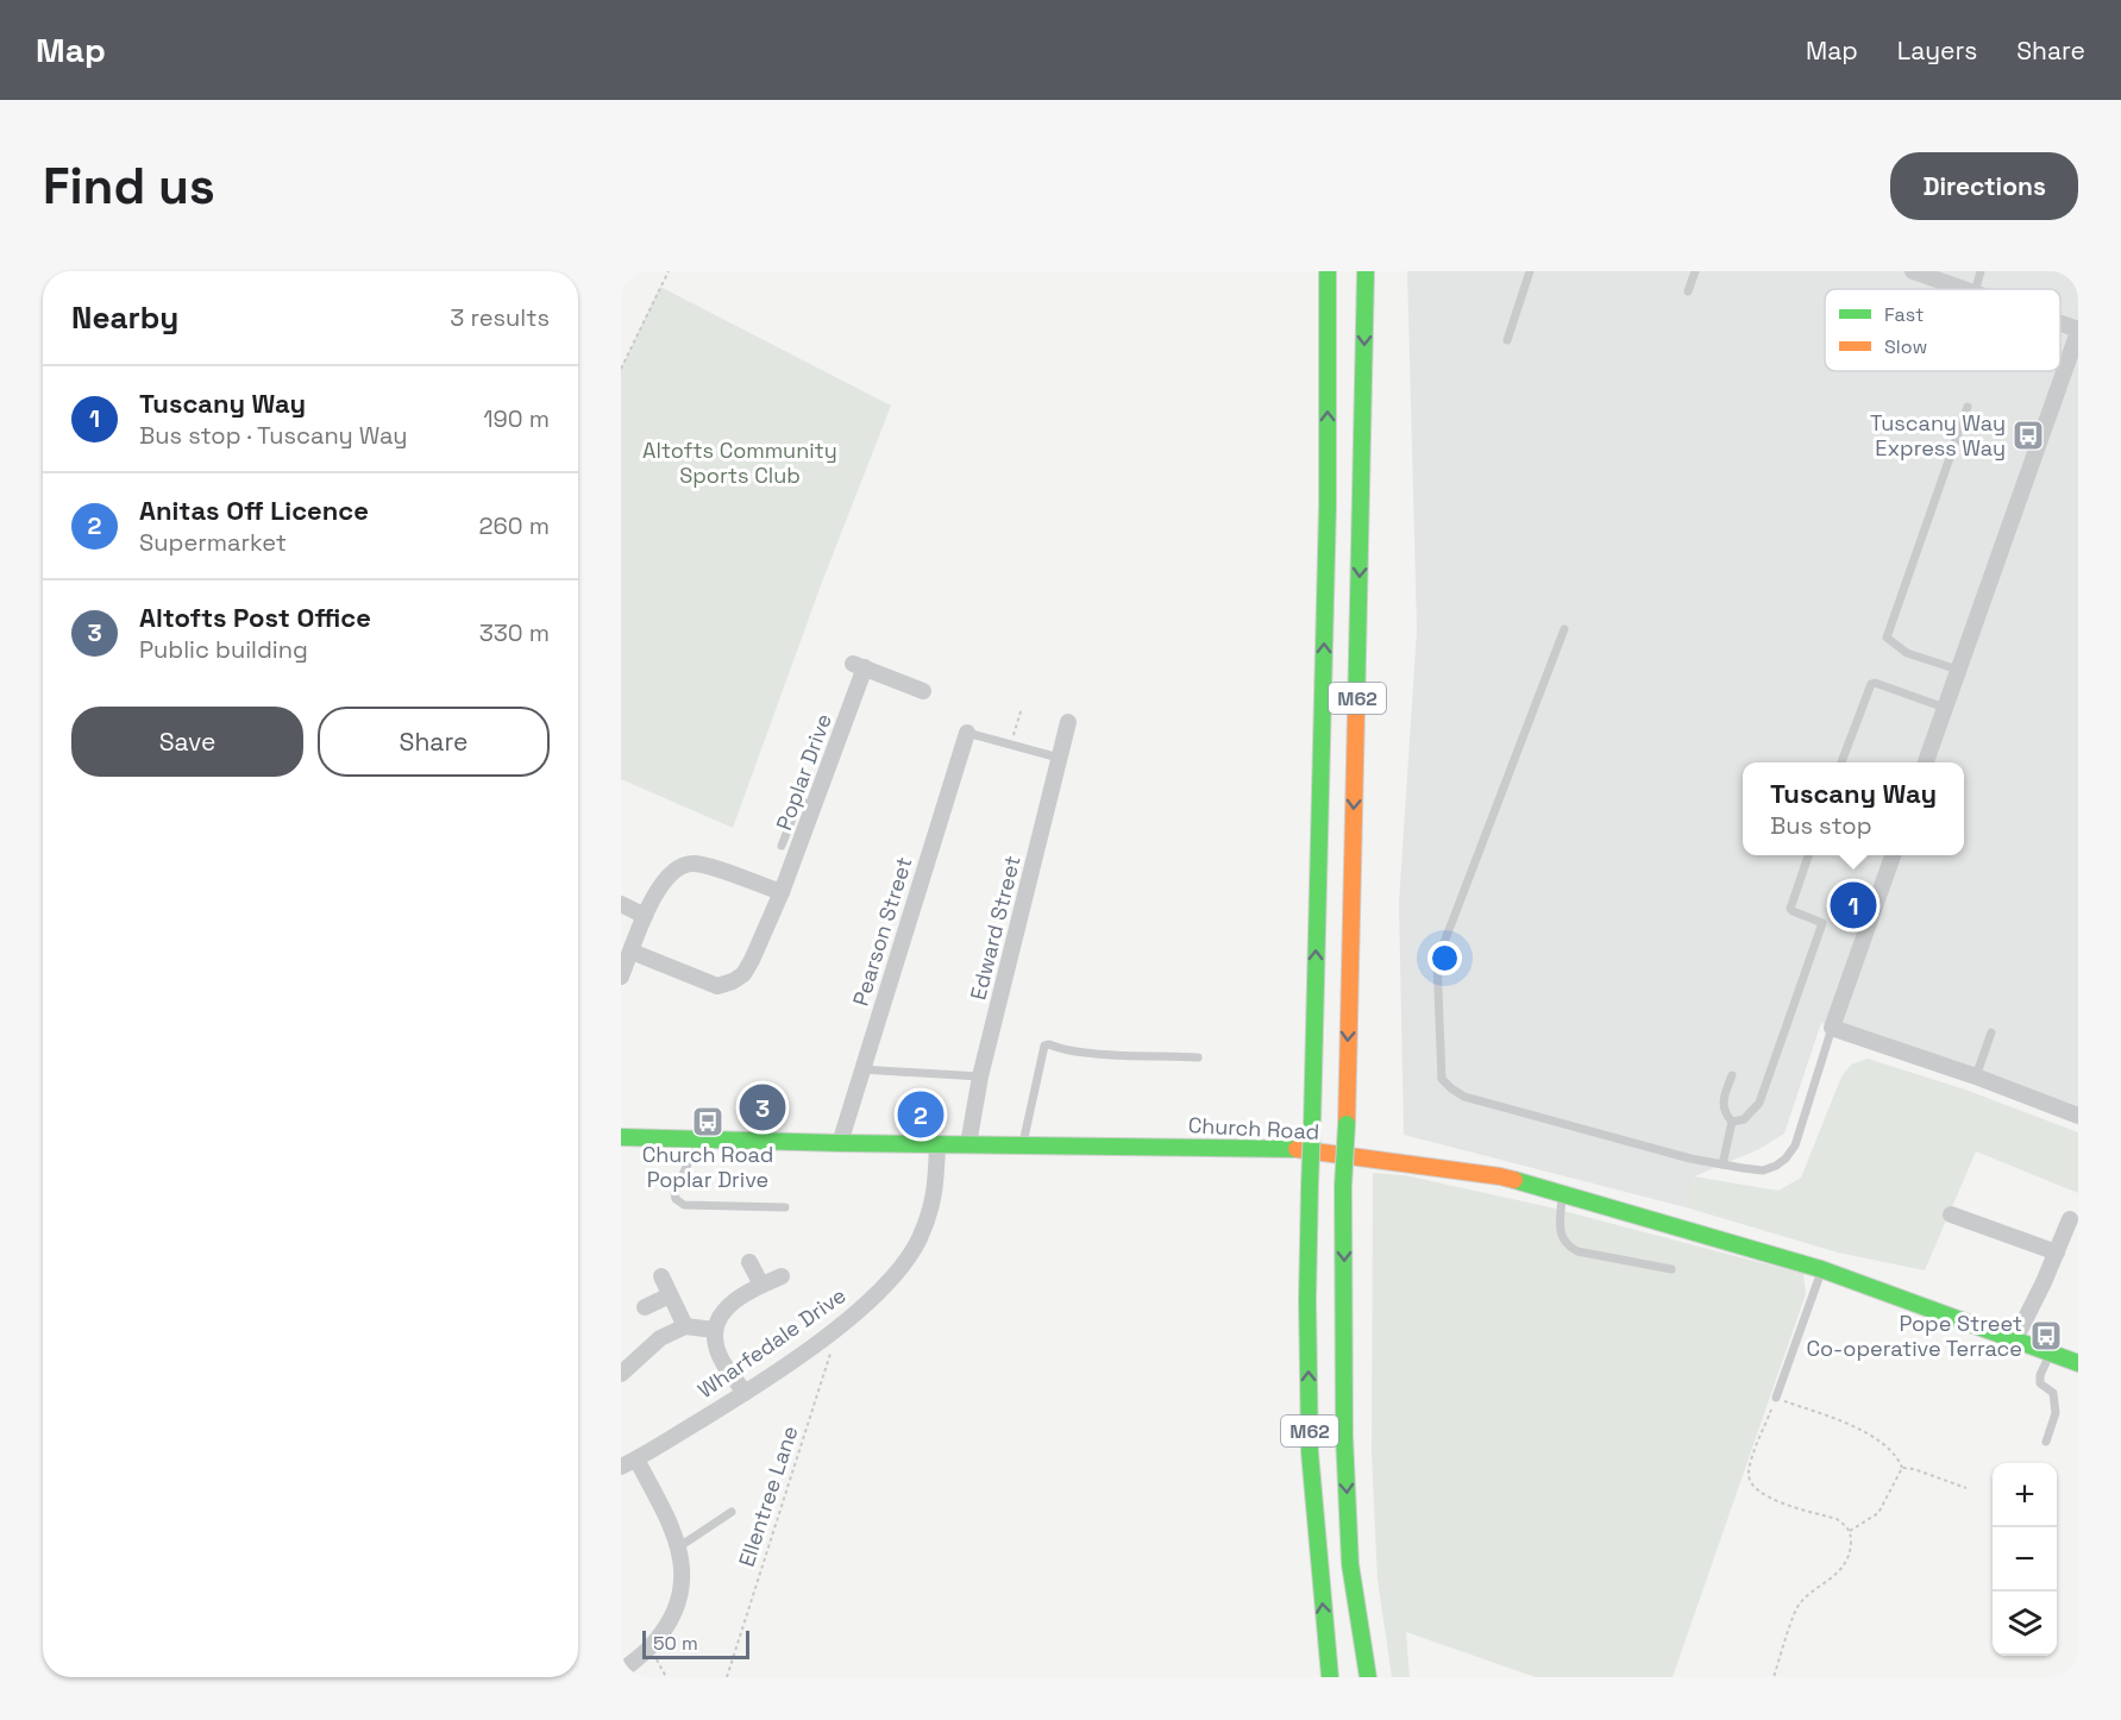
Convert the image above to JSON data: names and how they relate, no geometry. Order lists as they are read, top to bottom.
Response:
{
  "streets": {
    "main road": ["M62", "Church Road"],
    "street": [
      "Poplar Drive",
      "Edward Street",
      "Pearson Street",
      "Wharfedale Drive"
    ],
    "path": ["Ellentree Lane"]
  },
  "crossings": [
    ["Edward Street", "Church Road"],
    ["Pearson Street", "Church Road"],
    ["Church Road", "Wharfedale Drive"]
  ],
  "parks": ["Altofts Community Sports Club"],
  "places": {
    "bus stop": ["Tuscany Way Express Way", "Church Road Poplar Drive", "Pope Street Co-operative Terrace"]
  },
  "legend": ["Fast", "Slow"],
  "scale_bar": "50 m",
  "page": {
    "header": "Map",
    "nav": ["Map", "Layers", "Share"],
    "buttons": [
      "Directions",
      ["Save", "Share"]
    ],
    "title": "Find us",
    "heading": ["Nearby", "3 results"],
    "list": [
      {
        "mark": "1",
        "name": "Tuscany Way",
        "note": "Bus stop · Tuscany Way",
        "value": "190 m"
      },
      {
        "mark": "2",
        "name": "Anitas Off Licence",
        "note": "Supermarket",
        "value": "260 m"
      },
      {
        "mark": "3",
        "name": "Altofts Post Office",
        "note": "Public building",
        "value": "330 m"
      }
    ],
    "popup": ["Tuscany Way", "Bus stop"],
    "pins": ["1", "3", "2"],
    "map_buttons": ["+", "−"],
    "scale": "50 m"
  }
}
